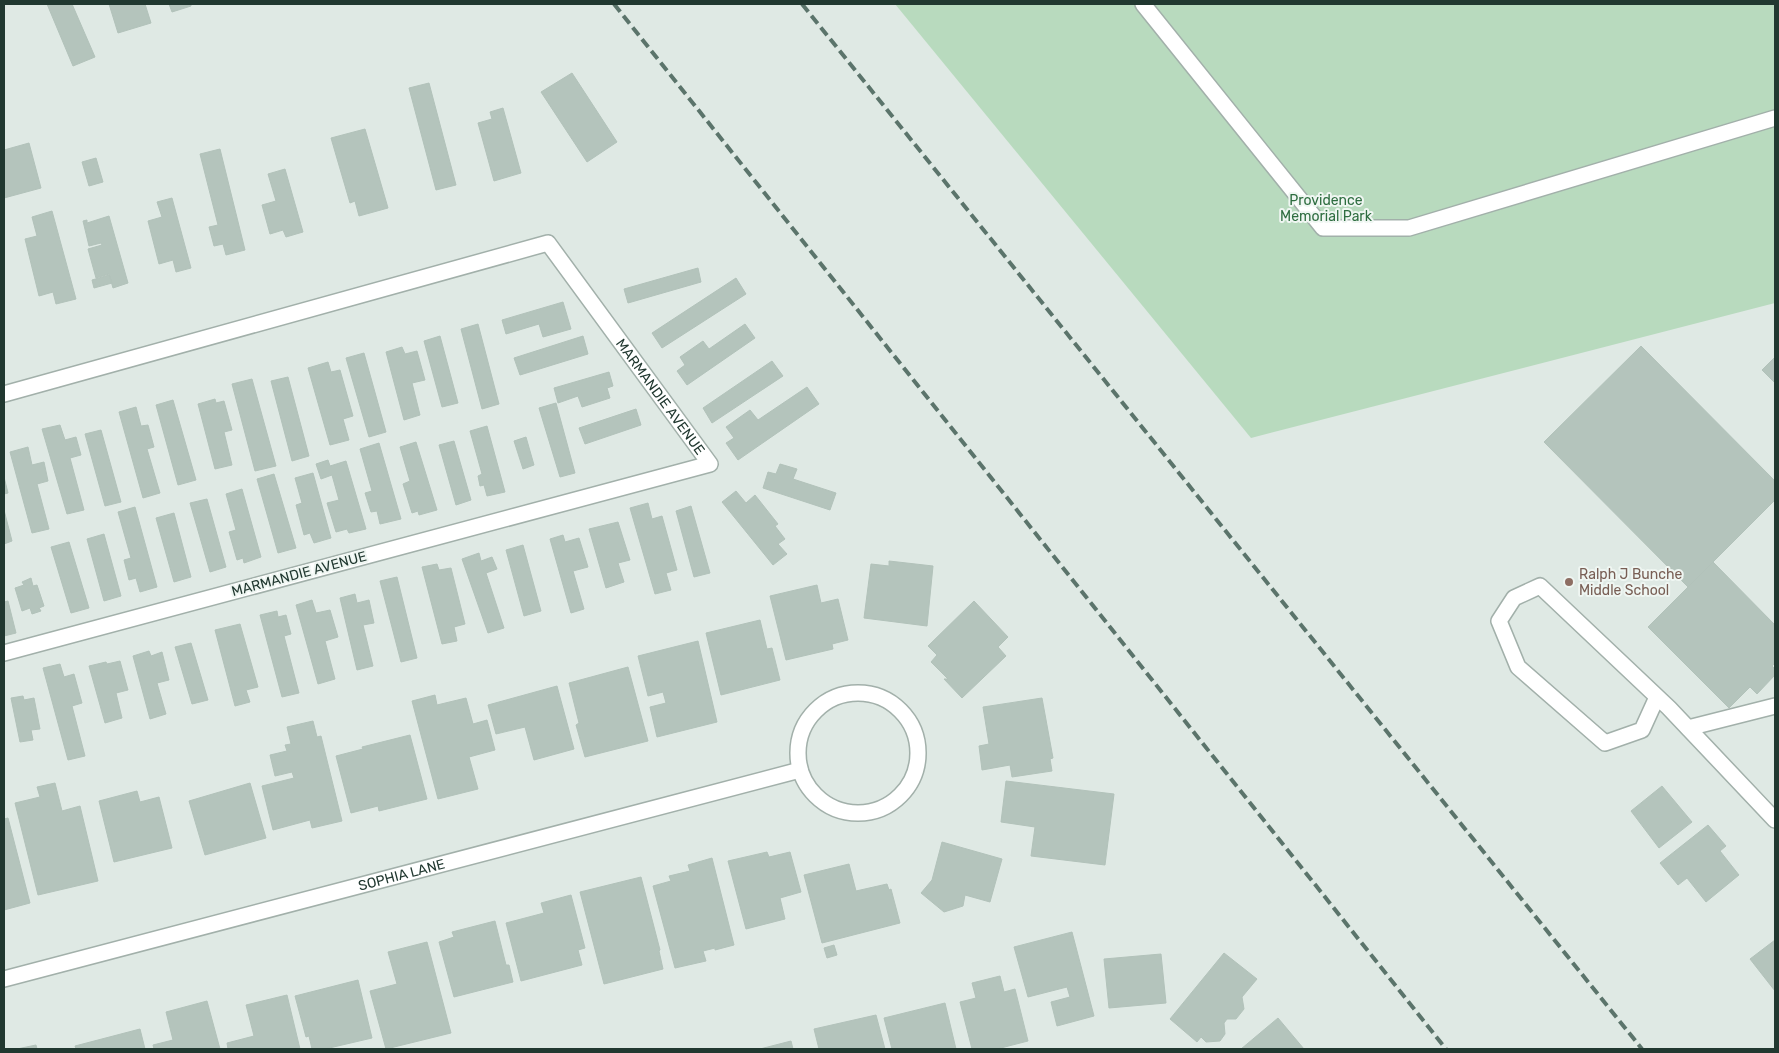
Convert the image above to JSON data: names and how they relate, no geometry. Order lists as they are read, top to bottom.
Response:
{
  "streets": {
    "street": ["MARMANDIE AVENUE", "SOPHIA LANE"]
  },
  "parks": ["Providence Memorial Park"],
  "places": ["Ralph J Bunche Middle School"]
}
